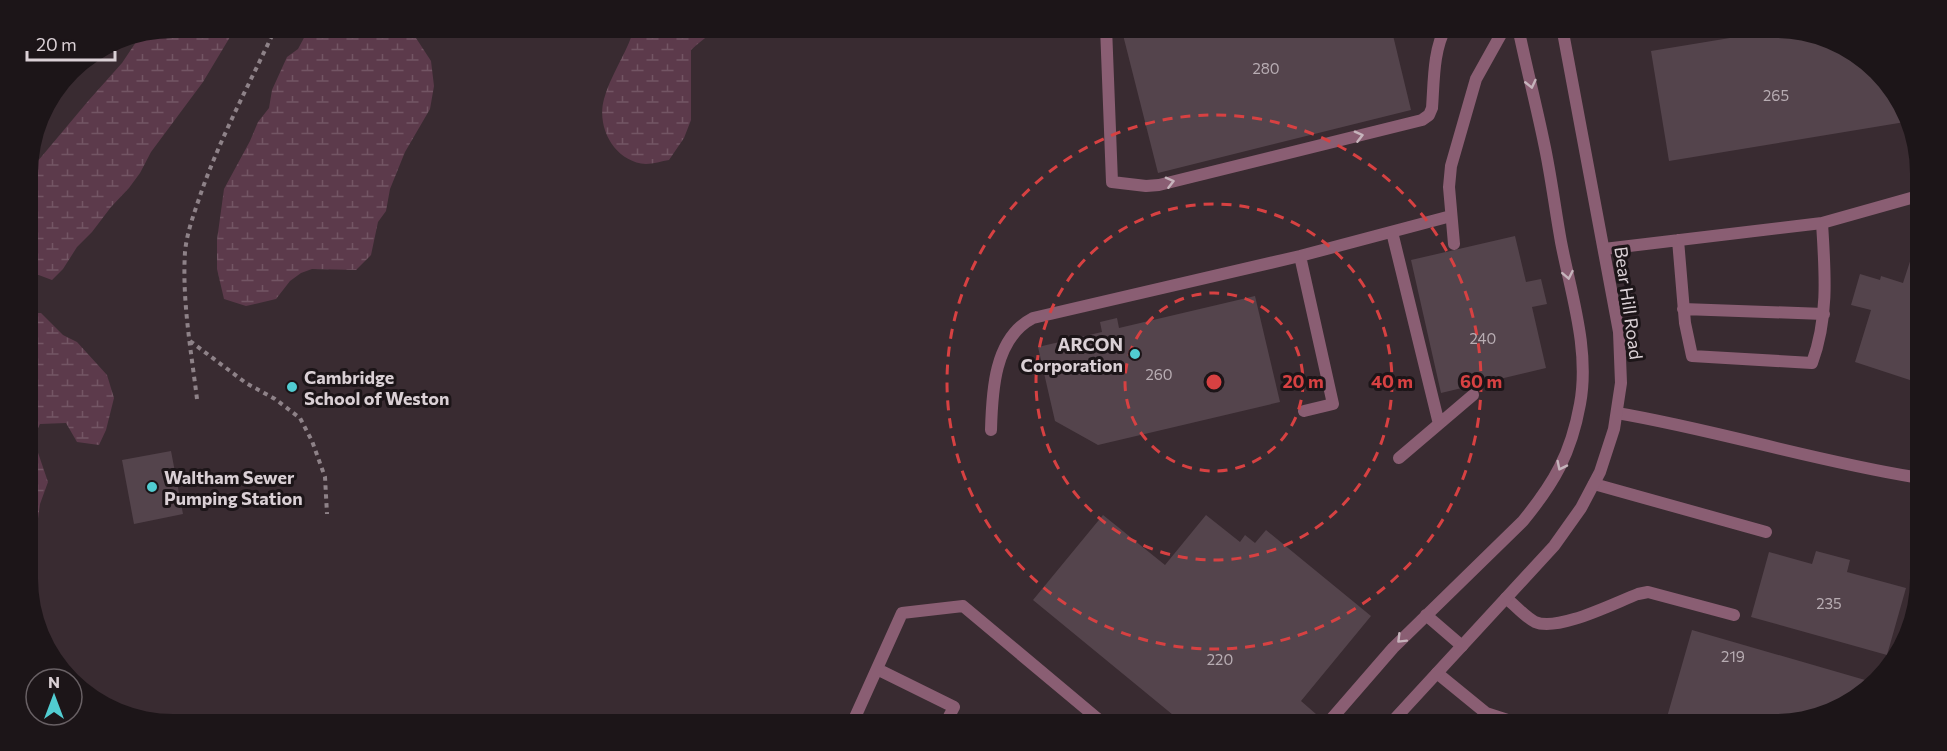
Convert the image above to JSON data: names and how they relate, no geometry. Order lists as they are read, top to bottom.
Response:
{
  "streets": {
    "street": ["Bear Hill Road"]
  },
  "places": ["ARCON Corporation", "Cambridge School of Weston", "Waltham Sewer Pumping Station"],
  "house_numbers": [
    "280",
    "265",
    "240",
    "260",
    "235",
    "219",
    "220"
  ],
  "scale_bar": "20 m",
  "north": "top",
  "rings": ["20 m", "40 m", "60 m"]
}
